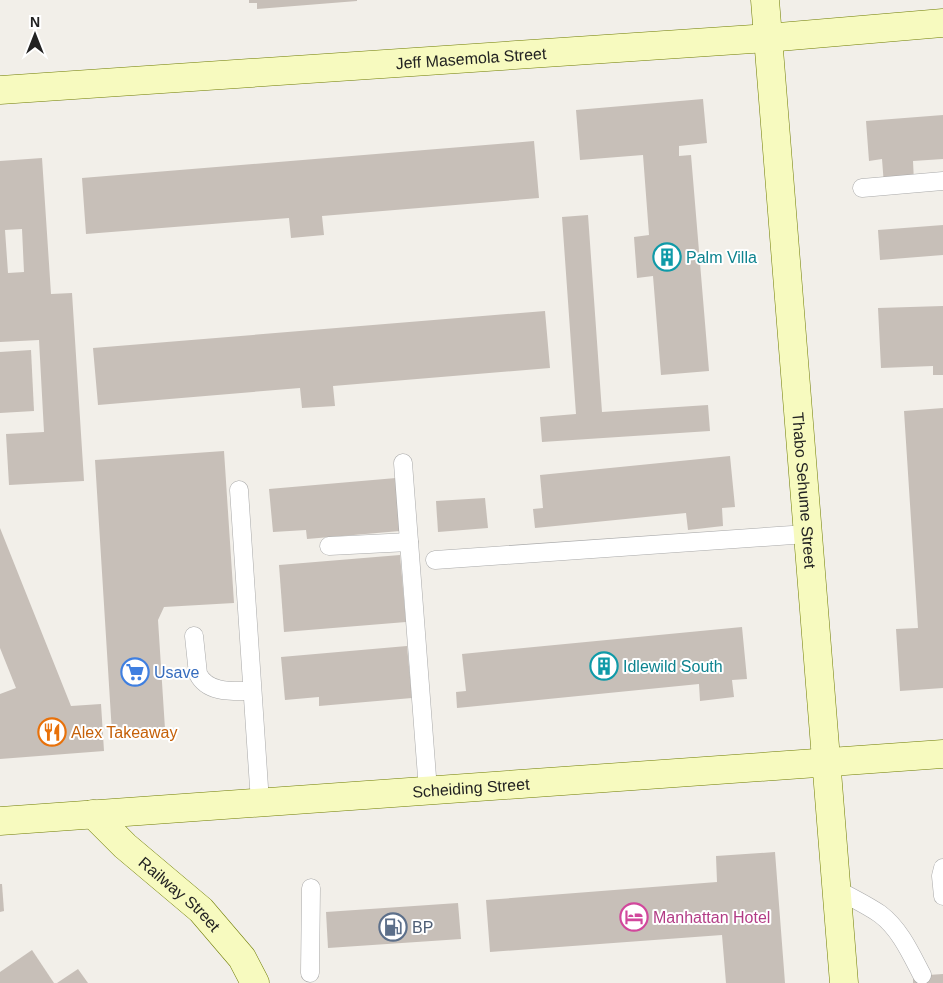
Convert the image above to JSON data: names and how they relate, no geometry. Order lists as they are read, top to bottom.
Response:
{
  "streets": {
    "main road": [
      "Jeff Masemola Street",
      "Thabo Sehume Street",
      "Scheiding Street",
      "Railway Street"
    ]
  },
  "crossings": [
    ["Jeff Masemola Street", "Thabo Sehume Street"],
    ["Thabo Sehume Street", "Scheiding Street"],
    ["Scheiding Street", "Railway Street"]
  ],
  "places": {
    "building": ["Palm Villa", "Idlewild South"],
    "supermarket": ["Usave"],
    "restaurant": ["Alex Takeaway"],
    "hotel": ["Manhattan Hotel"],
    "fuel station": ["BP"]
  },
  "north": "top"
}
